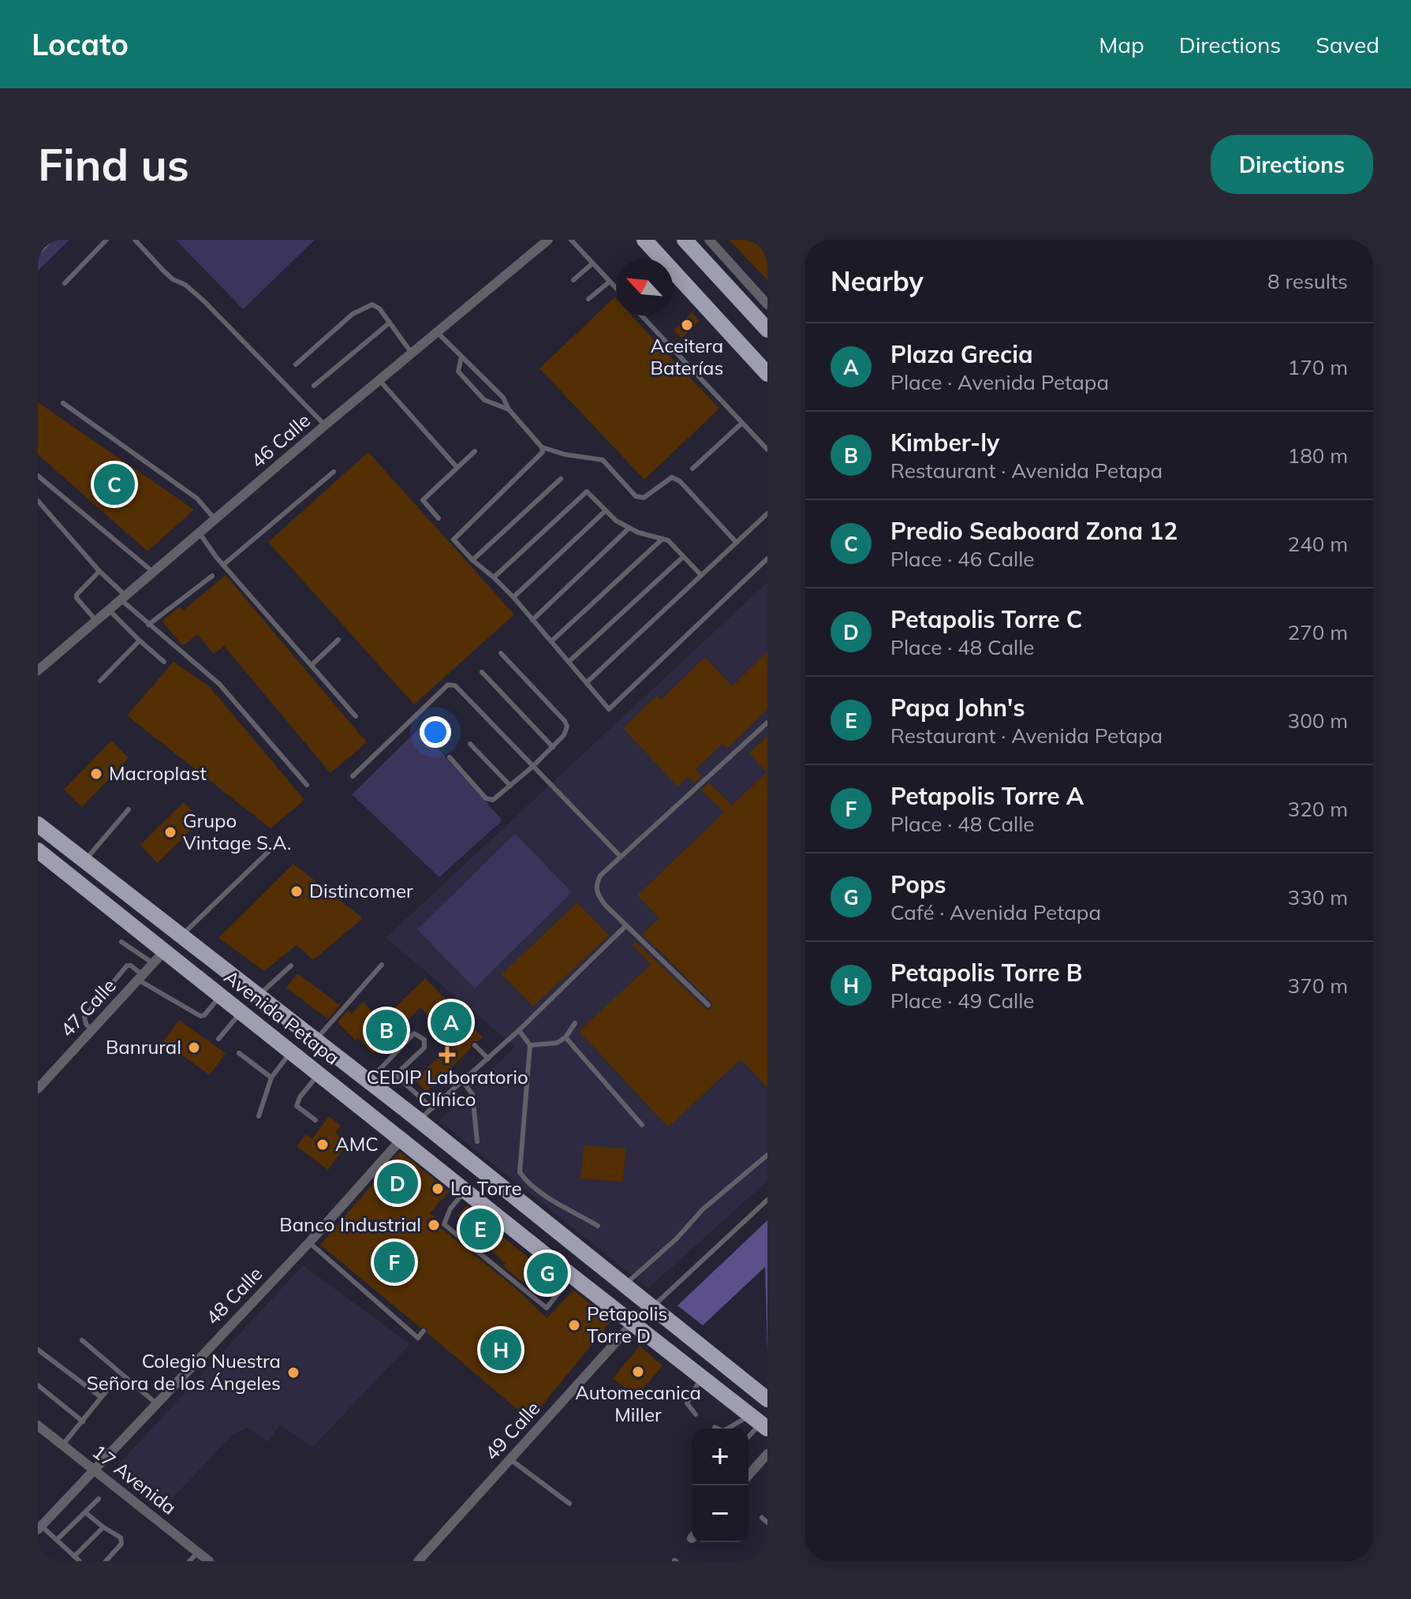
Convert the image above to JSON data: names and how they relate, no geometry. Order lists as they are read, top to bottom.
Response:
{
  "streets": {
    "main road": ["Avenida Petapa"],
    "street": [
      "46 Calle",
      "47 Calle",
      "48 Calle",
      "49 Calle",
      "17 Avenida"
    ]
  },
  "crossings": [
    ["47 Calle", "Avenida Petapa"],
    ["Avenida Petapa", "48 Calle"],
    ["Avenida Petapa", "49 Calle"],
    ["48 Calle", "17 Avenida"]
  ],
  "places": {
    "other": [
      "Aceitera Baterías",
      "Macroplast",
      "Grupo Vintage S.A.",
      "Distincomer",
      "Banrural",
      "AMC",
      "La Torre",
      "Banco Industrial",
      "Petapolis Torre D",
      "Automecanica Miller",
      "Colegio Nuestra Señora de los Ángeles"
    ],
    "health": ["CEDIP Laboratorio Clínico"]
  },
  "north": "top left",
  "page": {
    "header": "Locato",
    "nav": ["Map", "Directions", "Saved"],
    "buttons": "Directions",
    "title": "Find us",
    "heading": ["Nearby", "8 results"],
    "list": [
      {
        "mark": "A",
        "name": "Plaza Grecia",
        "note": "Place · Avenida Petapa",
        "value": "170 m"
      },
      {
        "mark": "B",
        "name": "Kimber-ly",
        "note": "Restaurant · Avenida Petapa",
        "value": "180 m"
      },
      {
        "mark": "C",
        "name": "Predio Seaboard Zona 12",
        "note": "Place · 46 Calle",
        "value": "240 m"
      },
      {
        "mark": "D",
        "name": "Petapolis Torre C",
        "note": "Place · 48 Calle",
        "value": "270 m"
      },
      {
        "mark": "E",
        "name": "Papa John's",
        "note": "Restaurant · Avenida Petapa",
        "value": "300 m"
      },
      {
        "mark": "F",
        "name": "Petapolis Torre A",
        "note": "Place · 48 Calle",
        "value": "320 m"
      },
      {
        "mark": "G",
        "name": "Pops",
        "note": "Café · Avenida Petapa",
        "value": "330 m"
      },
      {
        "mark": "H",
        "name": "Petapolis Torre B",
        "note": "Place · 49 Calle",
        "value": "370 m"
      }
    ],
    "pins": [
      "C",
      "A",
      "B",
      "D",
      "E",
      "F",
      "G",
      "H"
    ],
    "map_buttons": ["+", "−"]
  }
}
